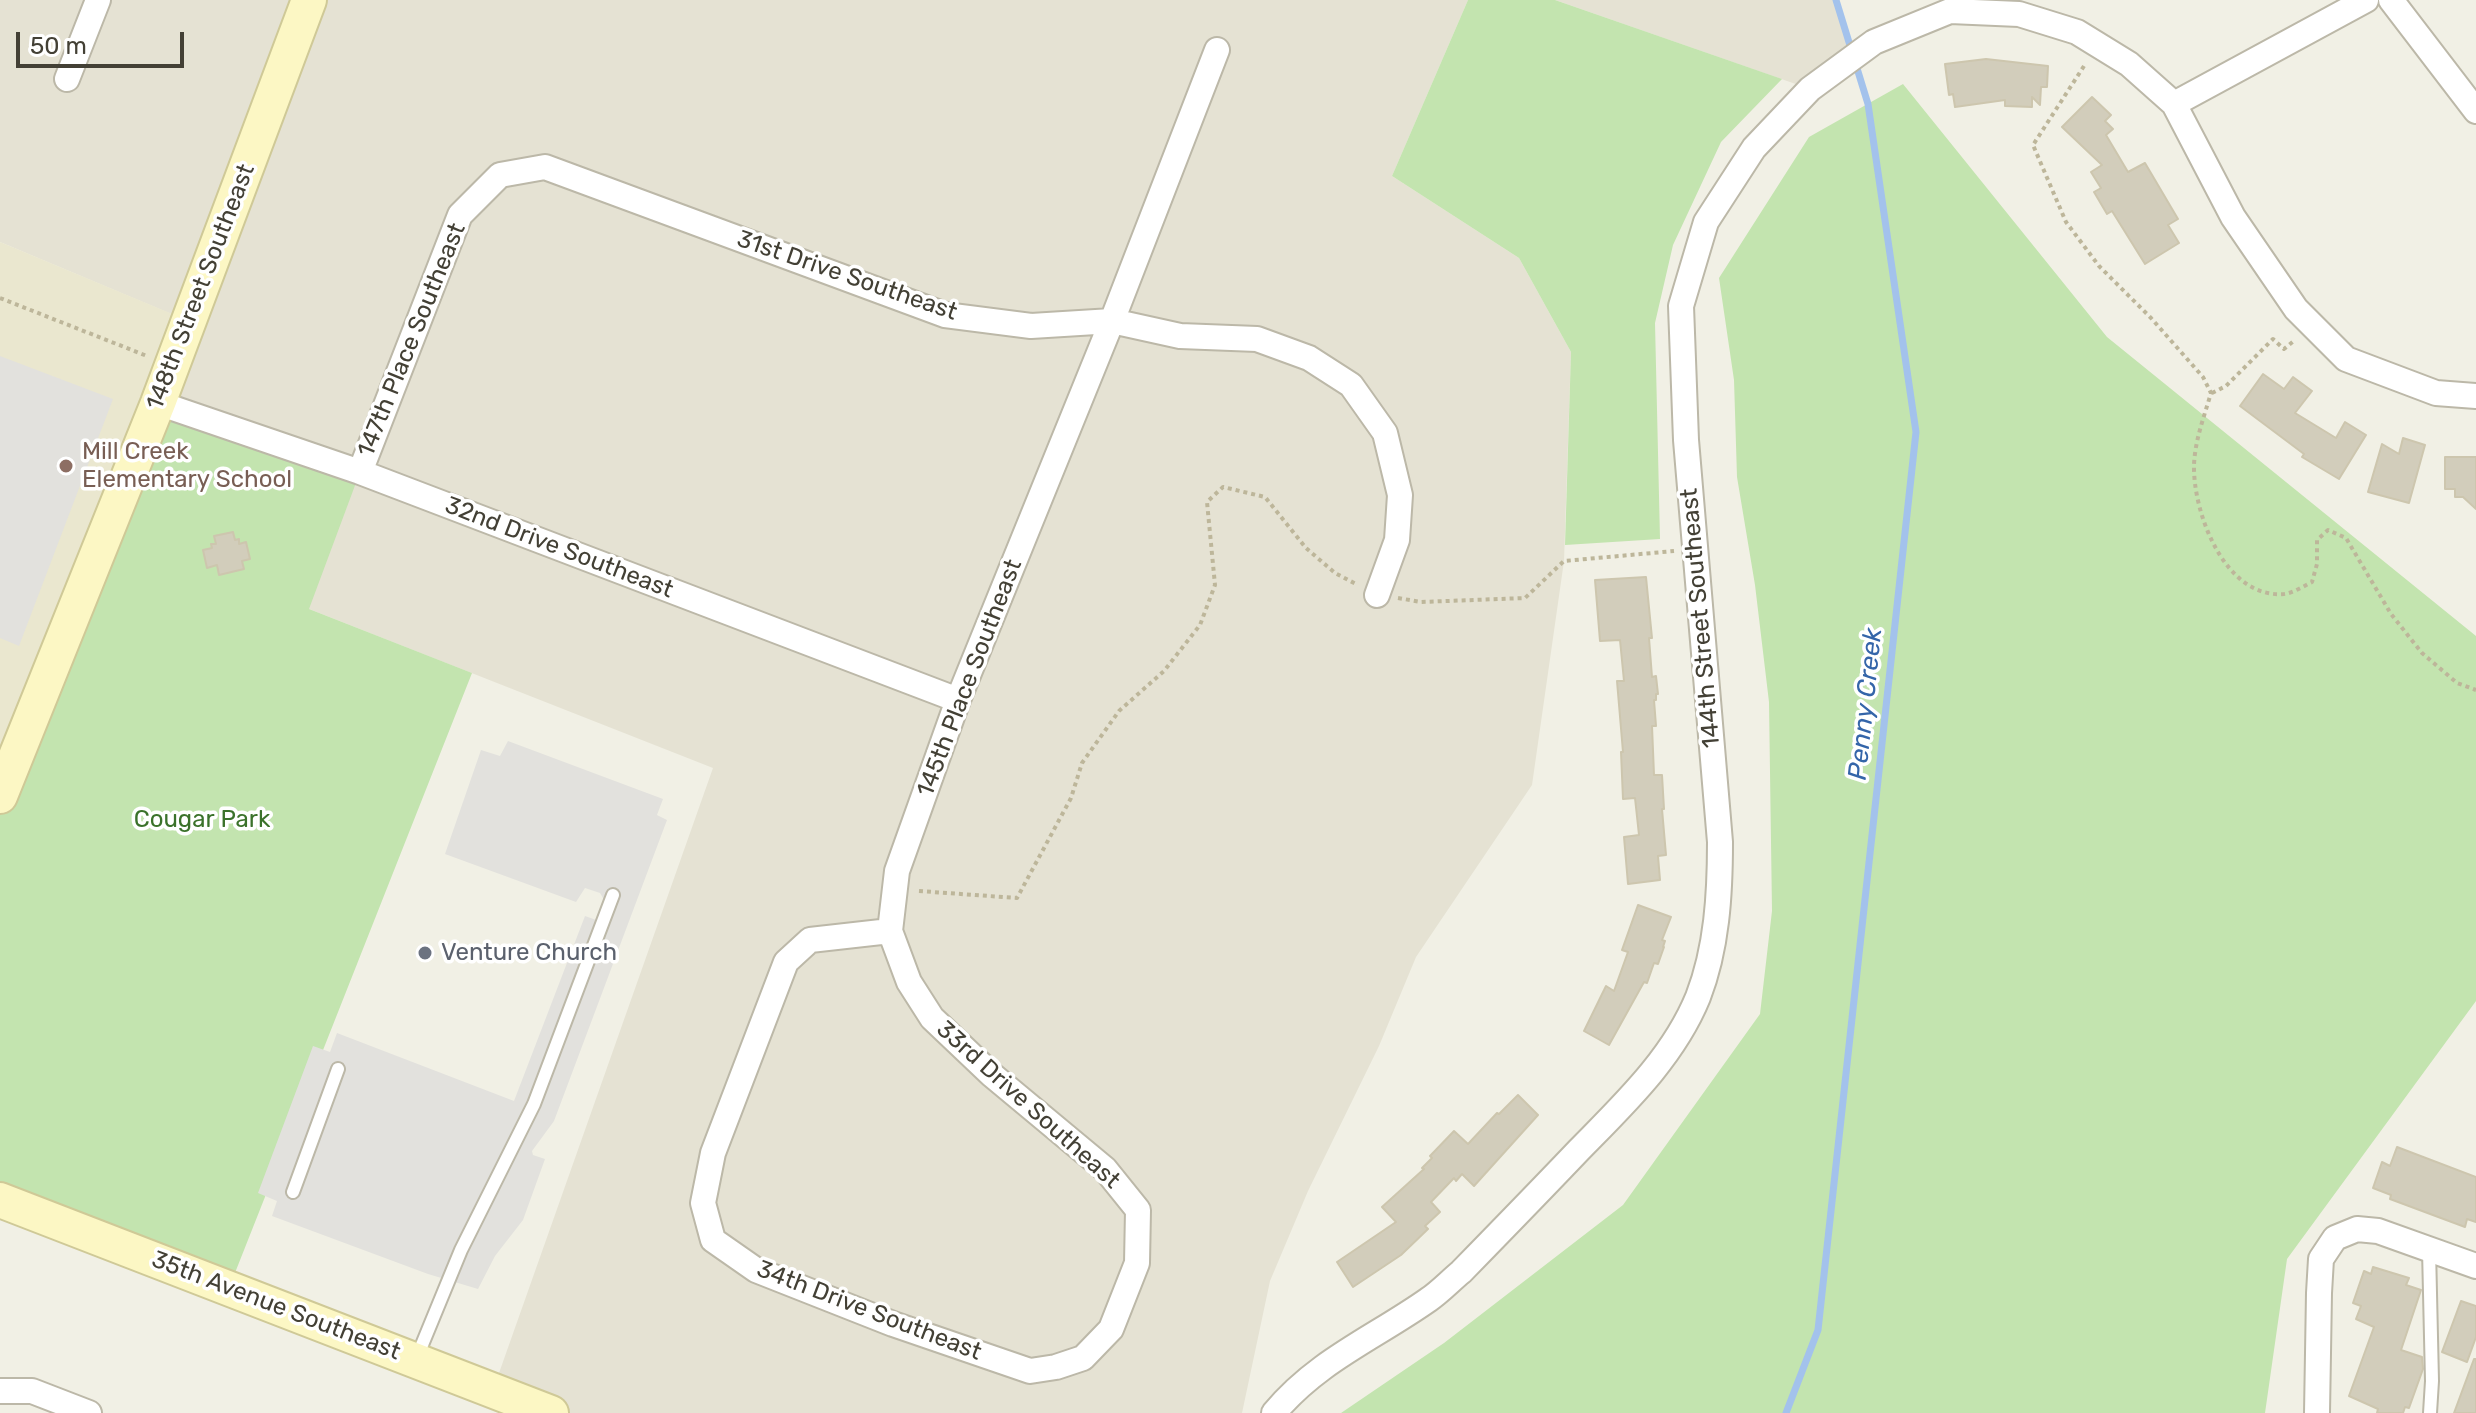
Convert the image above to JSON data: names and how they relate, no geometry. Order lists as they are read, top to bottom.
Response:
{
  "streets": {
    "street": [
      "31st Drive Southeast",
      "148th Street Southeast",
      "147th Place Southeast",
      "32nd Drive Southeast",
      "144th Street Southeast",
      "145th Place Southeast",
      "33rd Drive Southeast",
      "35th Avenue Southeast",
      "34th Drive Southeast"
    ]
  },
  "crossings": [
    ["31st Drive Southeast", "147th Place Southeast"],
    ["31st Drive Southeast", "145th Place Southeast"],
    ["148th Street Southeast", "32nd Drive Southeast"],
    ["147th Place Southeast", "32nd Drive Southeast"],
    ["32nd Drive Southeast", "145th Place Southeast"],
    ["145th Place Southeast", "33rd Drive Southeast"],
    ["145th Place Southeast", "34th Drive Southeast"],
    ["33rd Drive Southeast", "34th Drive Southeast"]
  ],
  "water": ["Penny Creek"],
  "parks": ["Cougar Park"],
  "places": ["Mill Creek Elementary School", "Venture Church"],
  "scale_bar": "50 m"
}
